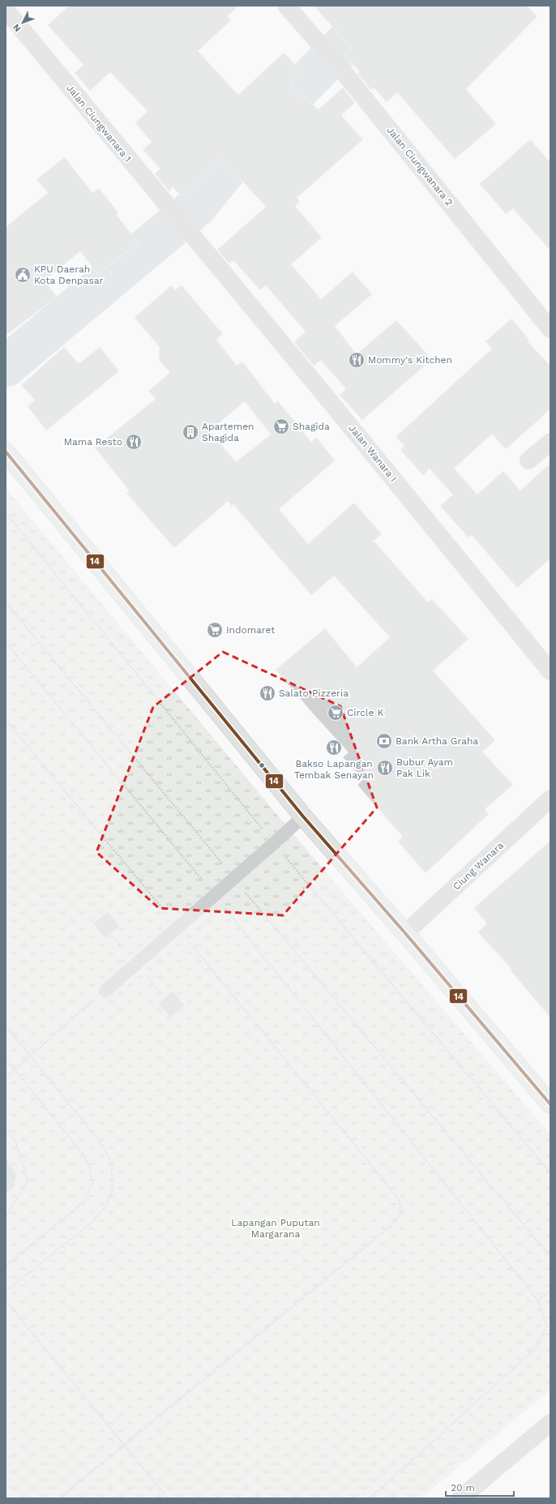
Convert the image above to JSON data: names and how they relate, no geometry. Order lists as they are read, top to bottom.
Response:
{
  "streets": {
    "street": [
      "Jalan Ciungwanara 1",
      "Jalan Ciungwanara 2",
      "Jalan Wanara I",
      "Ciung Wanara"
    ]
  },
  "crossings": [
    ["Jalan Ciungwanara 1", "Jalan Wanara I"]
  ],
  "parks": ["Lapangan Puputan Margarana"],
  "places": {
    "public building": ["KPU Daerah Kota Denpasar"],
    "restaurant": [
      "Mommy's Kitchen",
      "Mama Resto",
      "Salato Pizzeria",
      "Bakso Lapangan Tembak Senayan",
      "Bubur Ayam Pak Lik"
    ],
    "supermarket": ["Shagida", "Indomaret", "Circle K"],
    "building": ["Apartemen Shagida"],
    "bank": ["Bank Artha Graha"]
  },
  "lines": ["transit line 14"],
  "scale_bar": "20 m",
  "north": "bottom left"
}
